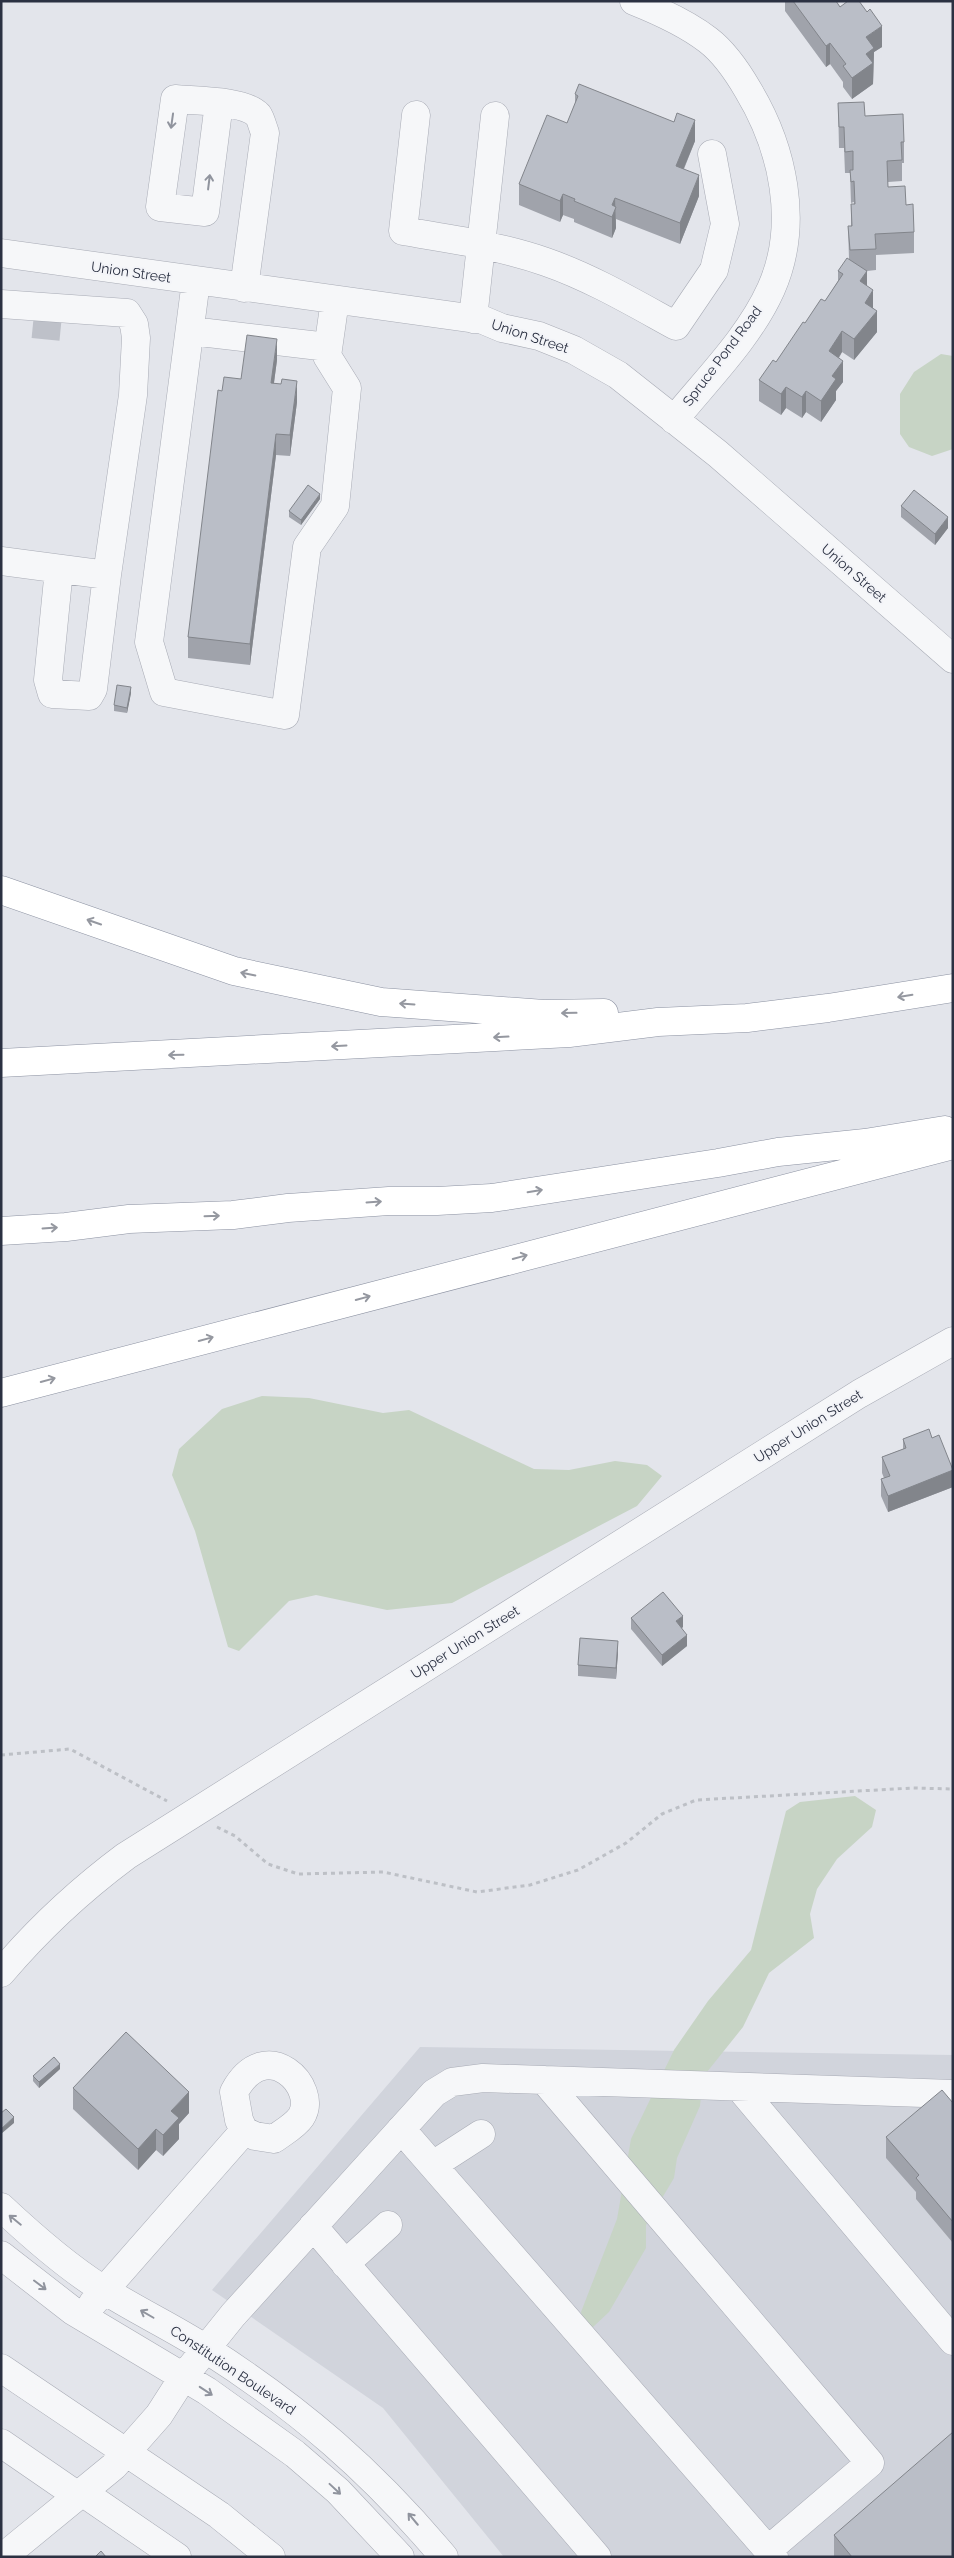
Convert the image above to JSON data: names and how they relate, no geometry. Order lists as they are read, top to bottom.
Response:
{
  "streets": {
    "street": [
      "Union Street",
      "Spruce Pond Road",
      "Upper Union Street",
      "Constitution Boulevard"
    ]
  },
  "crossings": [
    ["Union Street", "Spruce Pond Road"]
  ]
}
